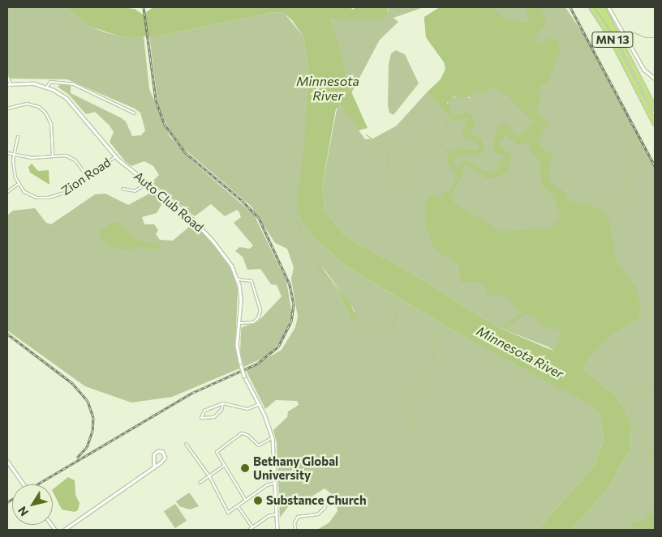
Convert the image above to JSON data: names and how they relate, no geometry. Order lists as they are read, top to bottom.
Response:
{
  "streets": {
    "highway": ["MN 13"],
    "street": ["Zion Road", "Auto Club Road"]
  },
  "crossings": [
    ["Zion Road", "Auto Club Road"]
  ],
  "water": ["Minnesota River"],
  "places": ["Bethany Global University", "Substance Church"],
  "north": "bottom left"
}
